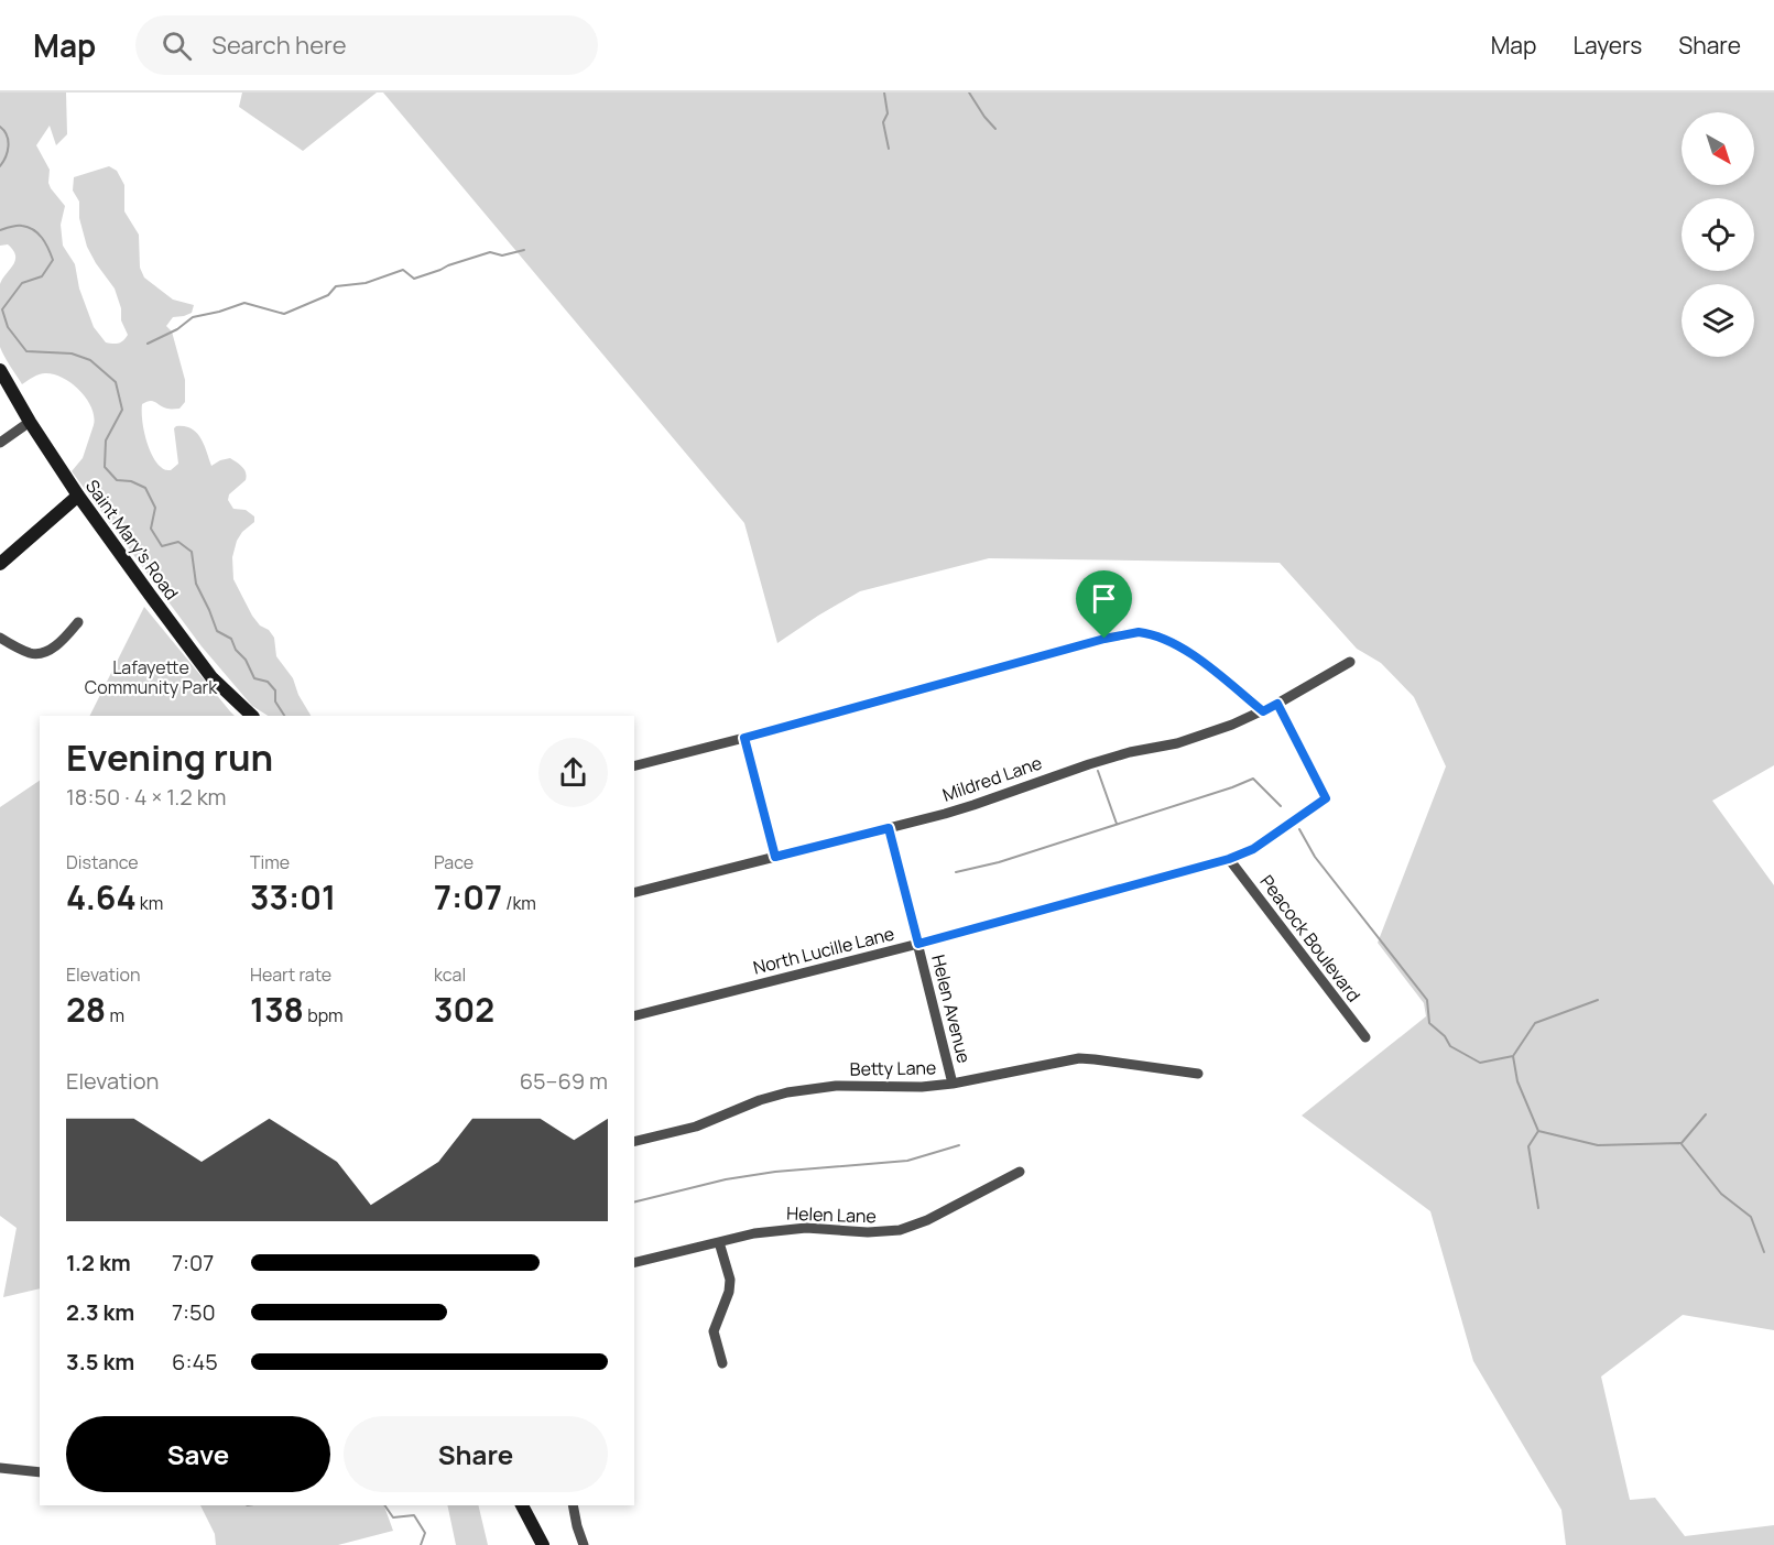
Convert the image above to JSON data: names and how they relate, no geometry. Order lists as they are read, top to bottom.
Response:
{
  "streets": {
    "street": [
      "Saint Mary's Road",
      "Mildred Lane",
      "Peacock Boulevard",
      "North Lucille Lane",
      "Helen Avenue",
      "Betty Lane",
      "Helen Lane"
    ]
  },
  "crossings": [
    ["Mildred Lane", "North Lucille Lane"],
    ["Mildred Lane", "Helen Avenue"],
    ["Peacock Boulevard", "North Lucille Lane"],
    ["North Lucille Lane", "Helen Avenue"],
    ["Helen Avenue", "Betty Lane"]
  ],
  "parks": ["Lafayette Community Park"],
  "north": "bottom right",
  "page": {
    "header": "Map",
    "search": "Search here",
    "nav": ["Map", "Layers", "Share"],
    "heading": ["Evening run", "18:50 · 4 × 1.2 km"],
    "stats": [
      ["Distance", "4.64 km"],
      ["Time", "33:01"],
      ["Pace", "7:07 /km"],
      ["Elevation", "28 m"],
      ["Heart rate", "138 bpm"],
      ["kcal", "302"]
    ],
    "chart": ["Elevation", "65–69 m"],
    "list": [
      {
        "name": "1.2 km",
        "note": "7:07"
      },
      {
        "name": "2.3 km",
        "note": "7:50"
      },
      {
        "name": "3.5 km",
        "note": "6:45"
      }
    ],
    "buttons": ["Save", "Share"]
  }
}
